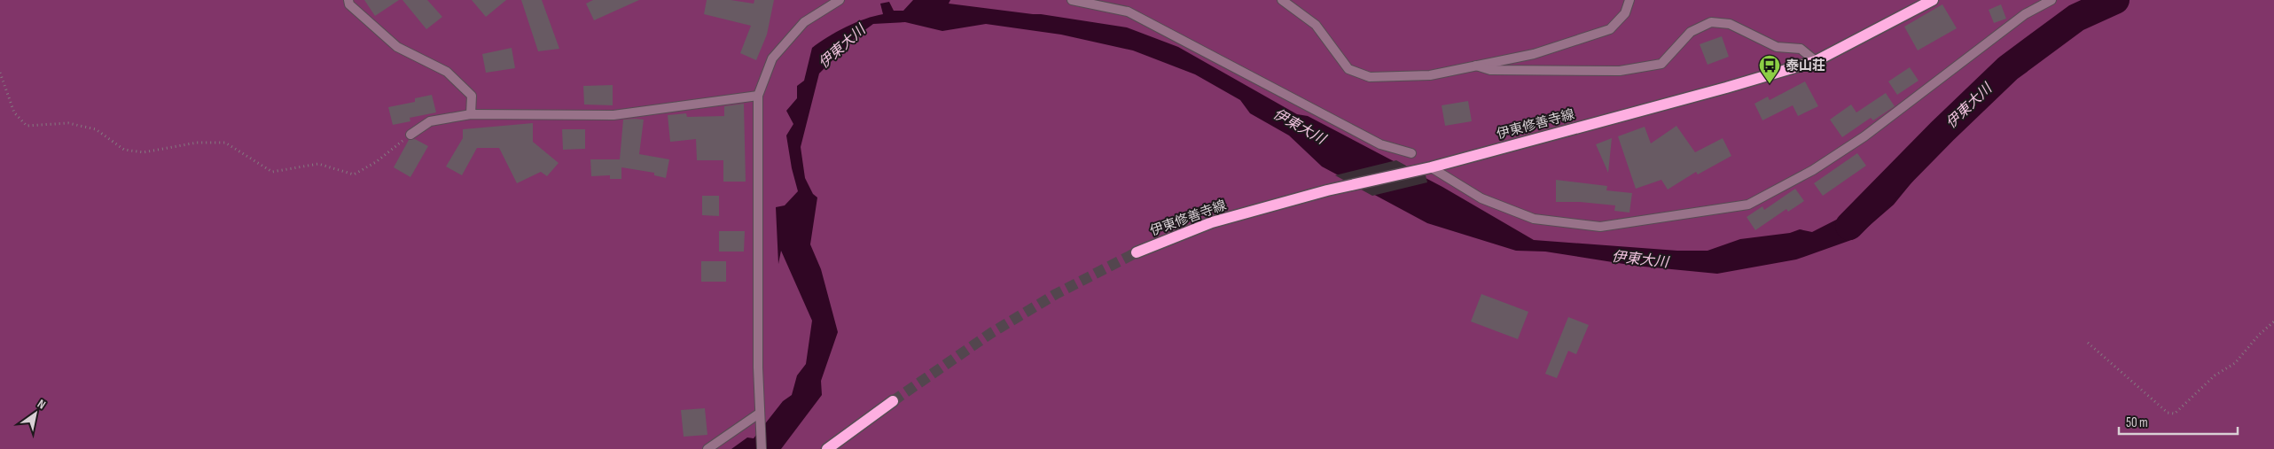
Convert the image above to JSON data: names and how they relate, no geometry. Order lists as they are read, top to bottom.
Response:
{
  "streets": {
    "main road": ["伊東修善寺線"]
  },
  "water": ["伊東大川"],
  "places": {
    "bus stop": ["泰山荘"]
  },
  "scale_bar": "50 m",
  "north": "top right"
}
